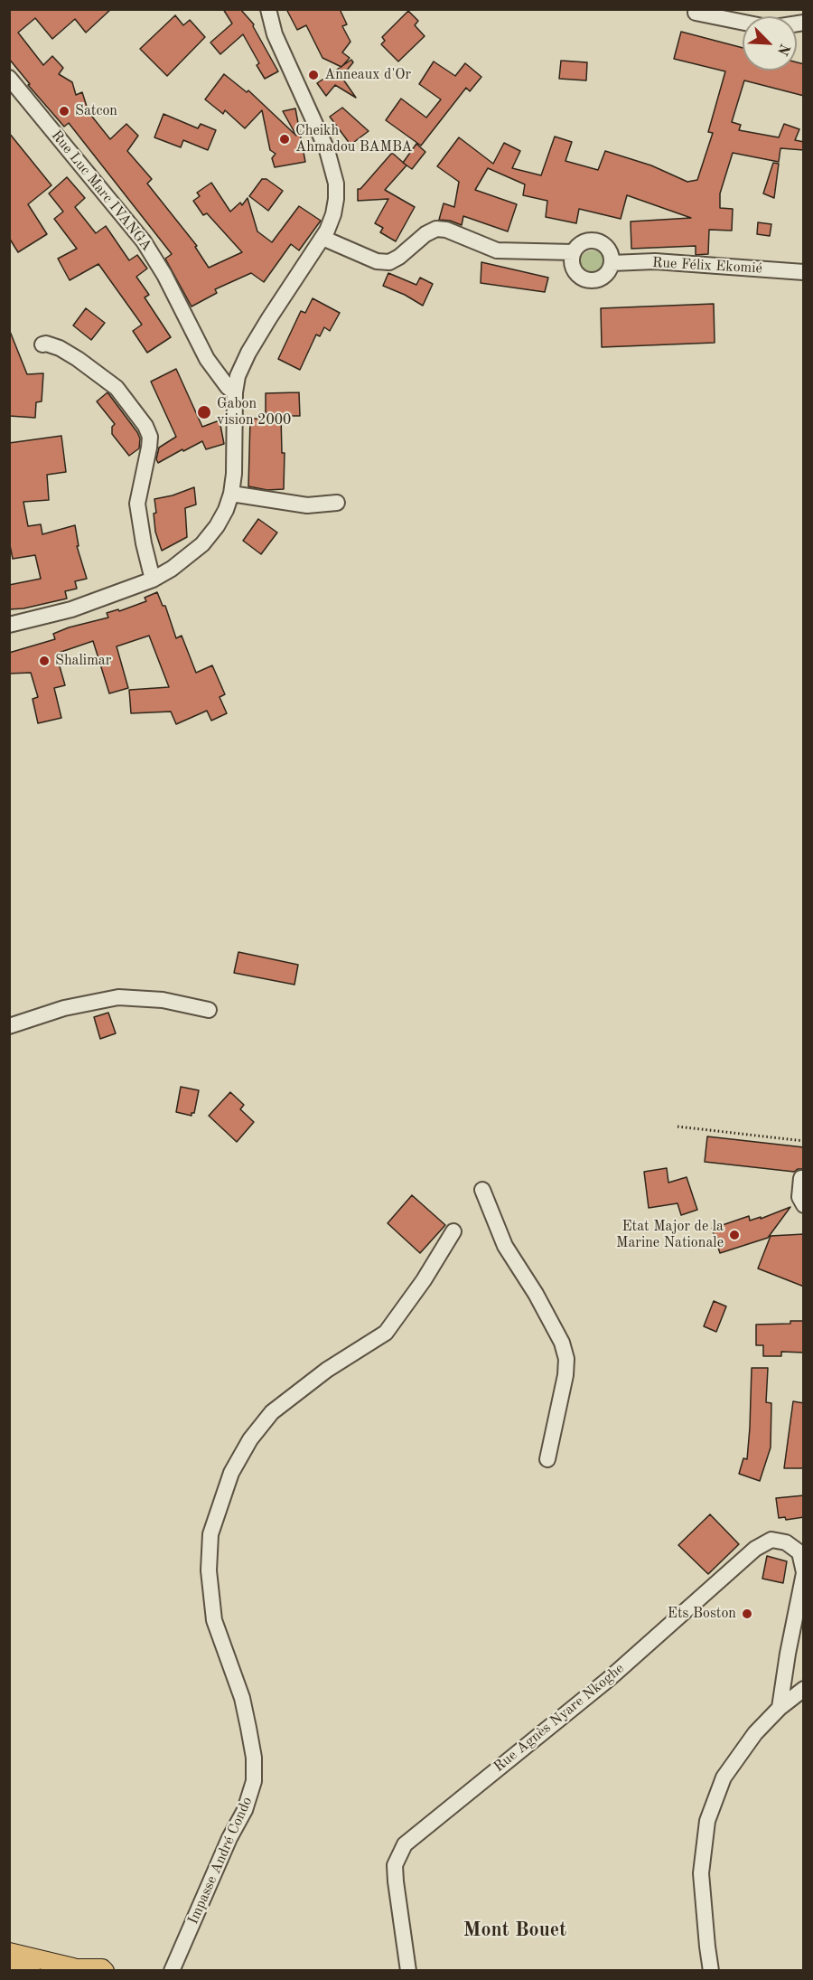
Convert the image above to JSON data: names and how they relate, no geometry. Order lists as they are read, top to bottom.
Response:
{
  "streets": {
    "street": [
      "Rue Luc Marc IVANGA",
      "Rue Félix Ekomié",
      "Rue Agnès Nyare Nkoghe",
      "Impasse André Condo"
    ]
  },
  "districts": ["Mont Bouet"],
  "places": [
    "Anneaux d'Or",
    "Satcon",
    "Cheikh Ahmadou BAMBA",
    "Gabon vision 2000",
    "Shalimar",
    "Etat Major de la Marine Nationale",
    "Ets Boston"
  ],
  "north": "bottom right"
}
